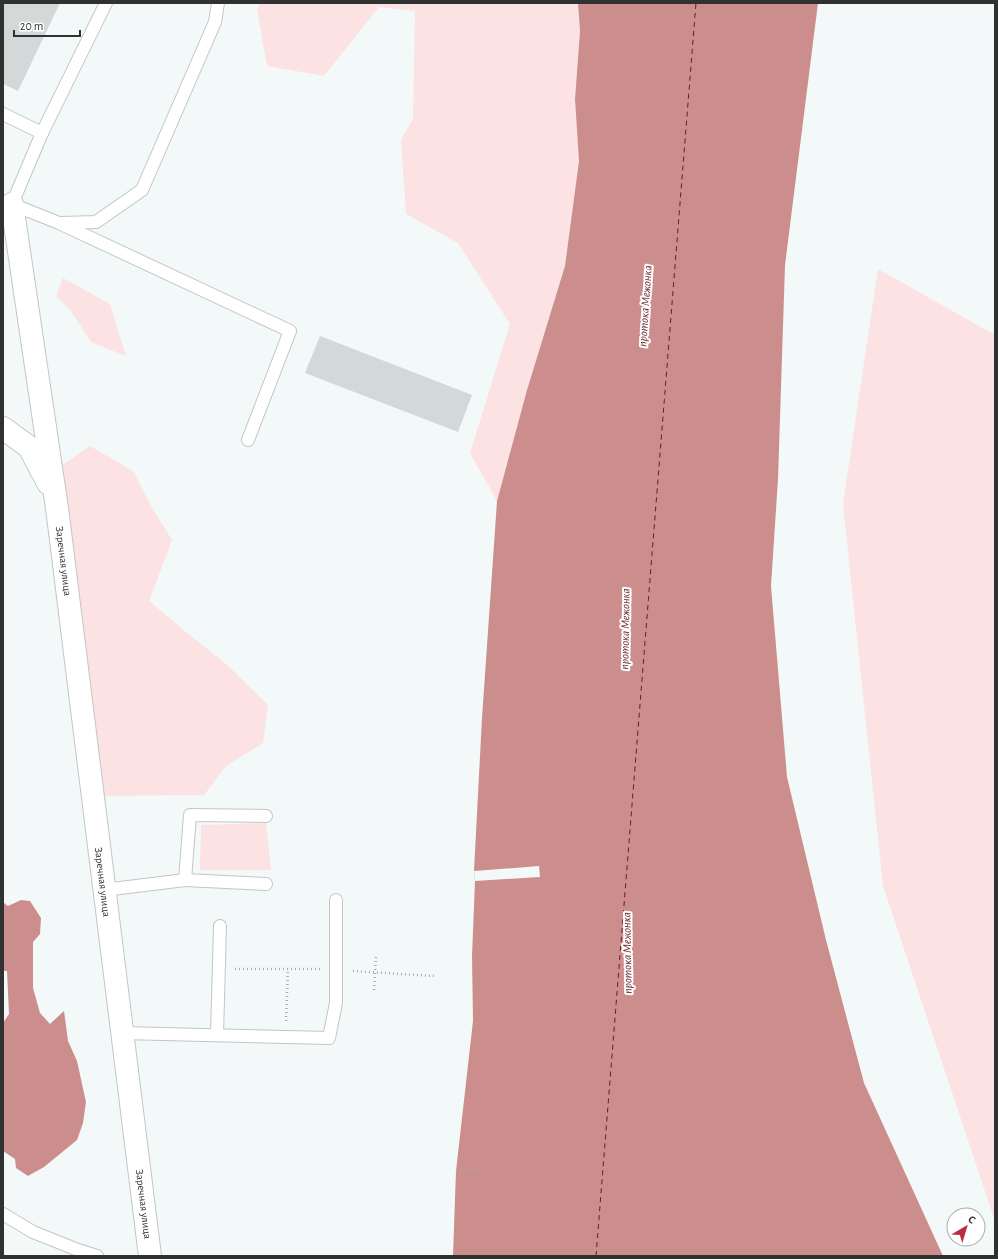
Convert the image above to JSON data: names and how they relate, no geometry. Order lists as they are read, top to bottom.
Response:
{
  "streets": {
    "street": ["Заречная улица"]
  },
  "water": ["протока Межонка"],
  "scale_bar": "20 m",
  "north": "top right"
}
